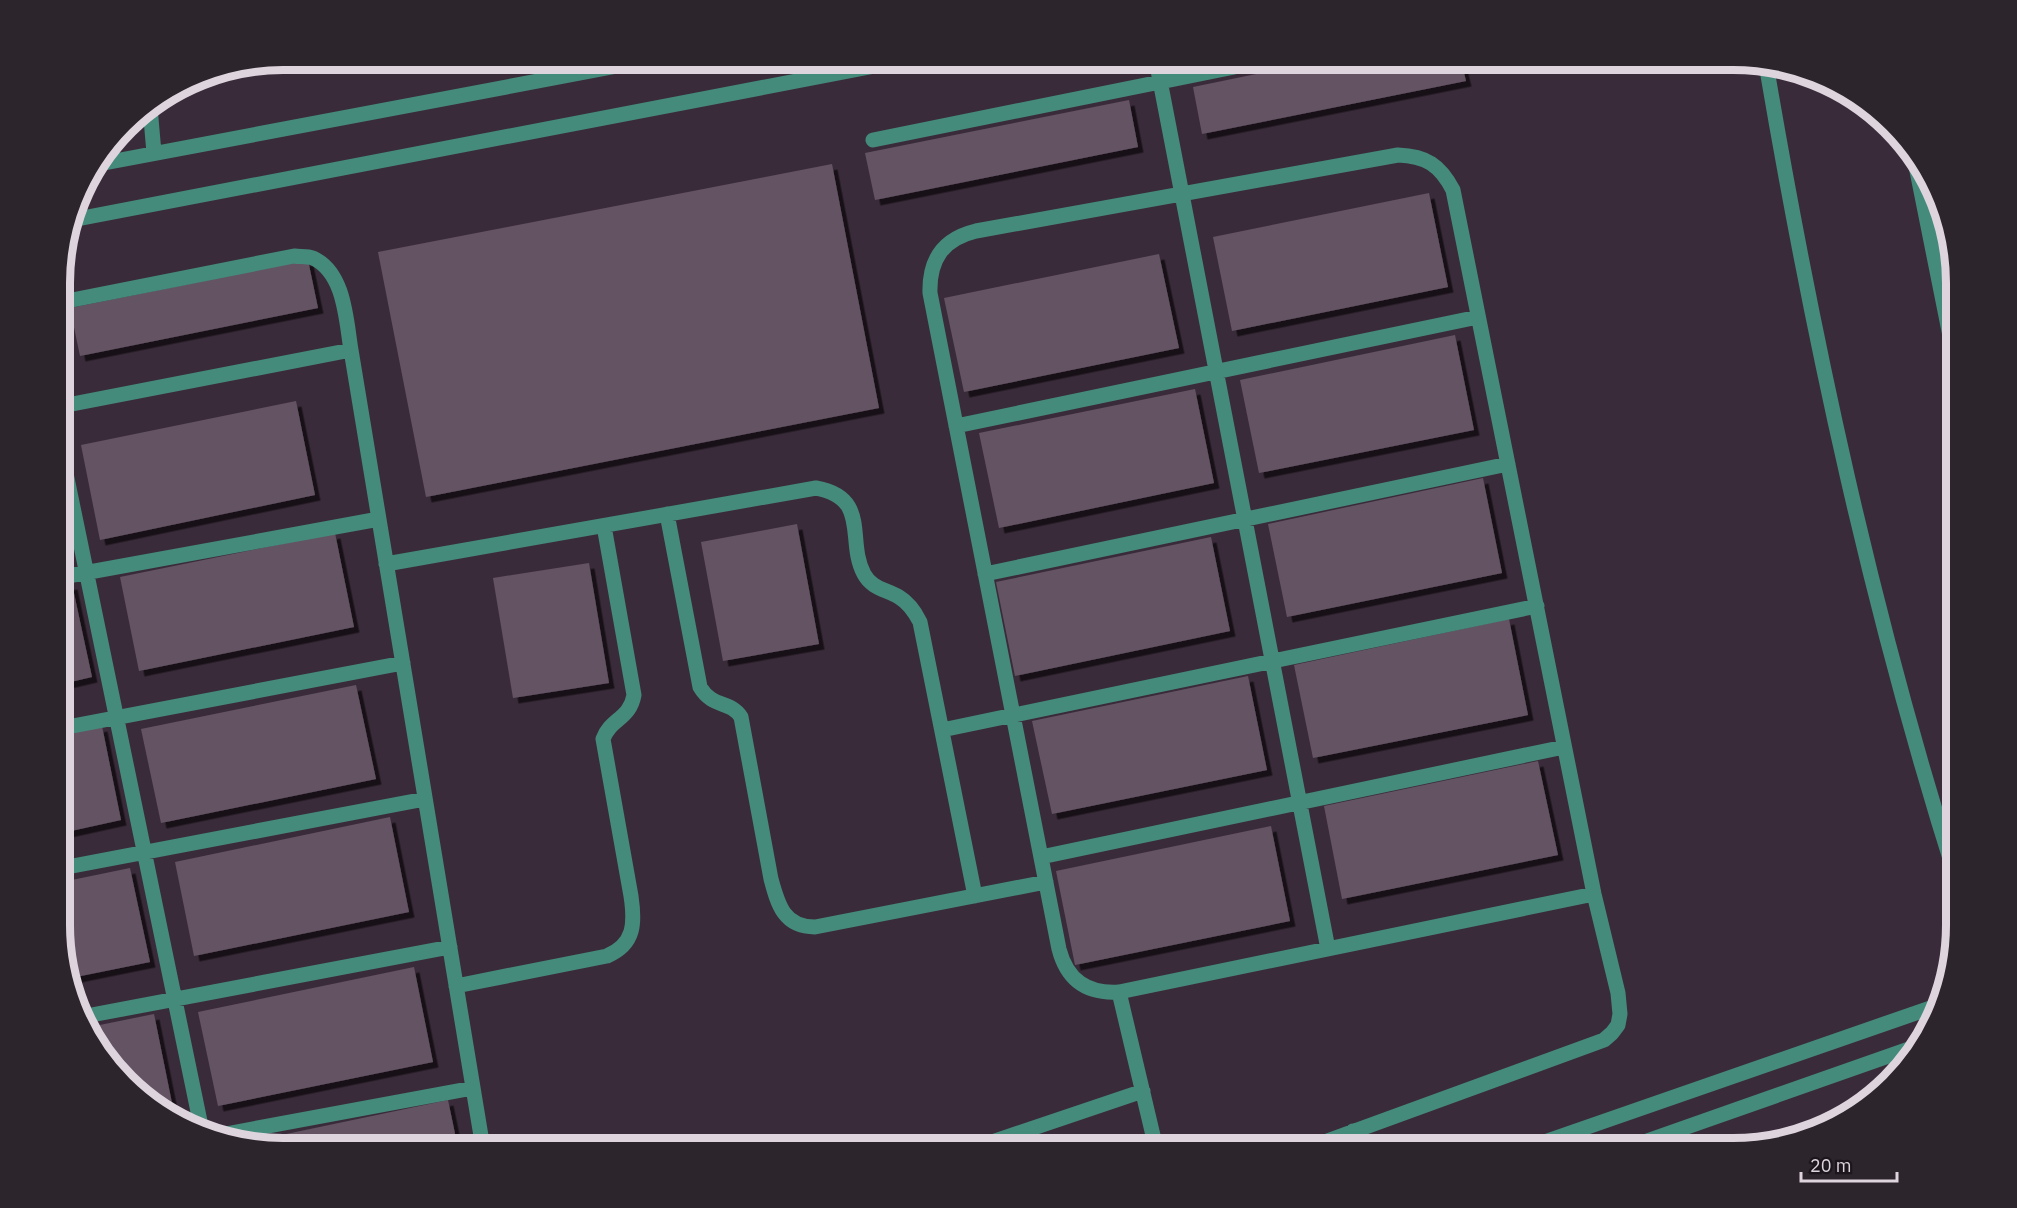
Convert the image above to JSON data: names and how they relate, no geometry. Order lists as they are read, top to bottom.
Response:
{
  "scale_bar": "20 m"
}
